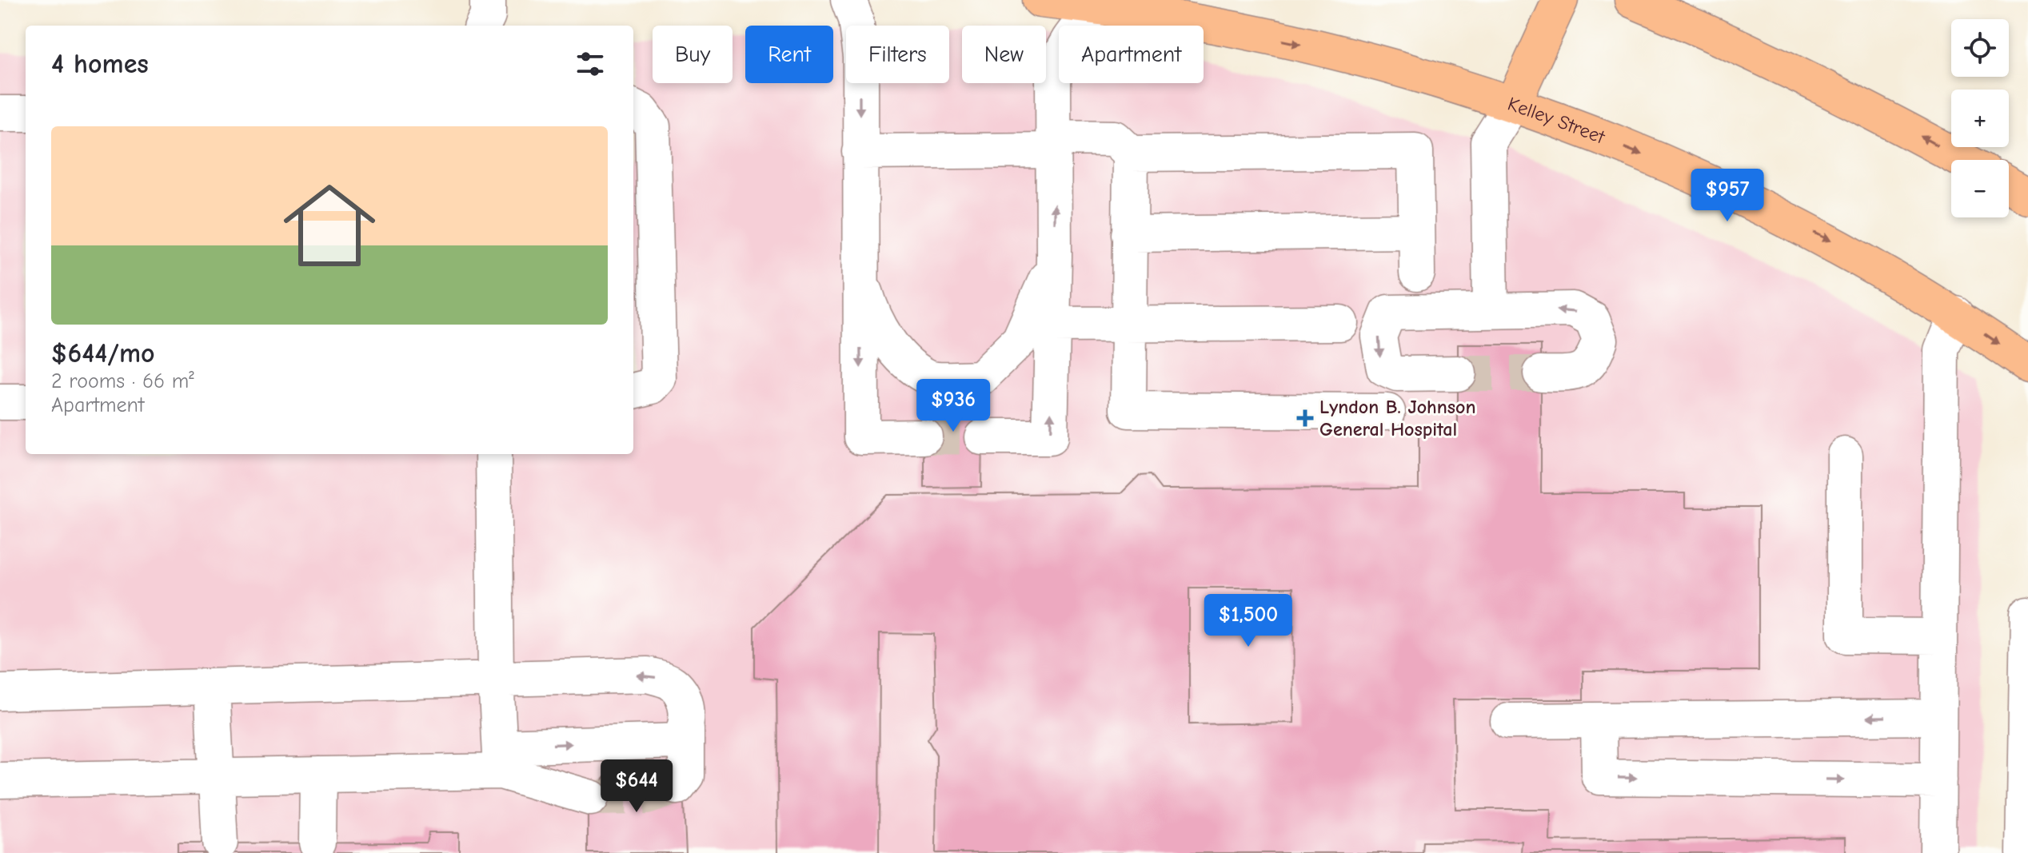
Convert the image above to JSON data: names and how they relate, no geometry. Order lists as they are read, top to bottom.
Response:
{
  "streets": {
    "main road": ["Kelley Street"]
  },
  "places": {
    "health": ["Lyndon B. Johnson General Hospital"]
  },
  "page": {
    "map_buttons": ["+", "−"],
    "chip": [
      "Buy",
      "Rent",
      "Filters",
      "New",
      "Apartment"
    ],
    "heading": "4 homes",
    "list": [
      {
        "name": "$644/mo",
        "note": "2 rooms · 66 m² · Apartment"
      }
    ],
    "price": [
      "$957",
      "$936",
      "$1,500",
      "$644"
    ]
  }
}
